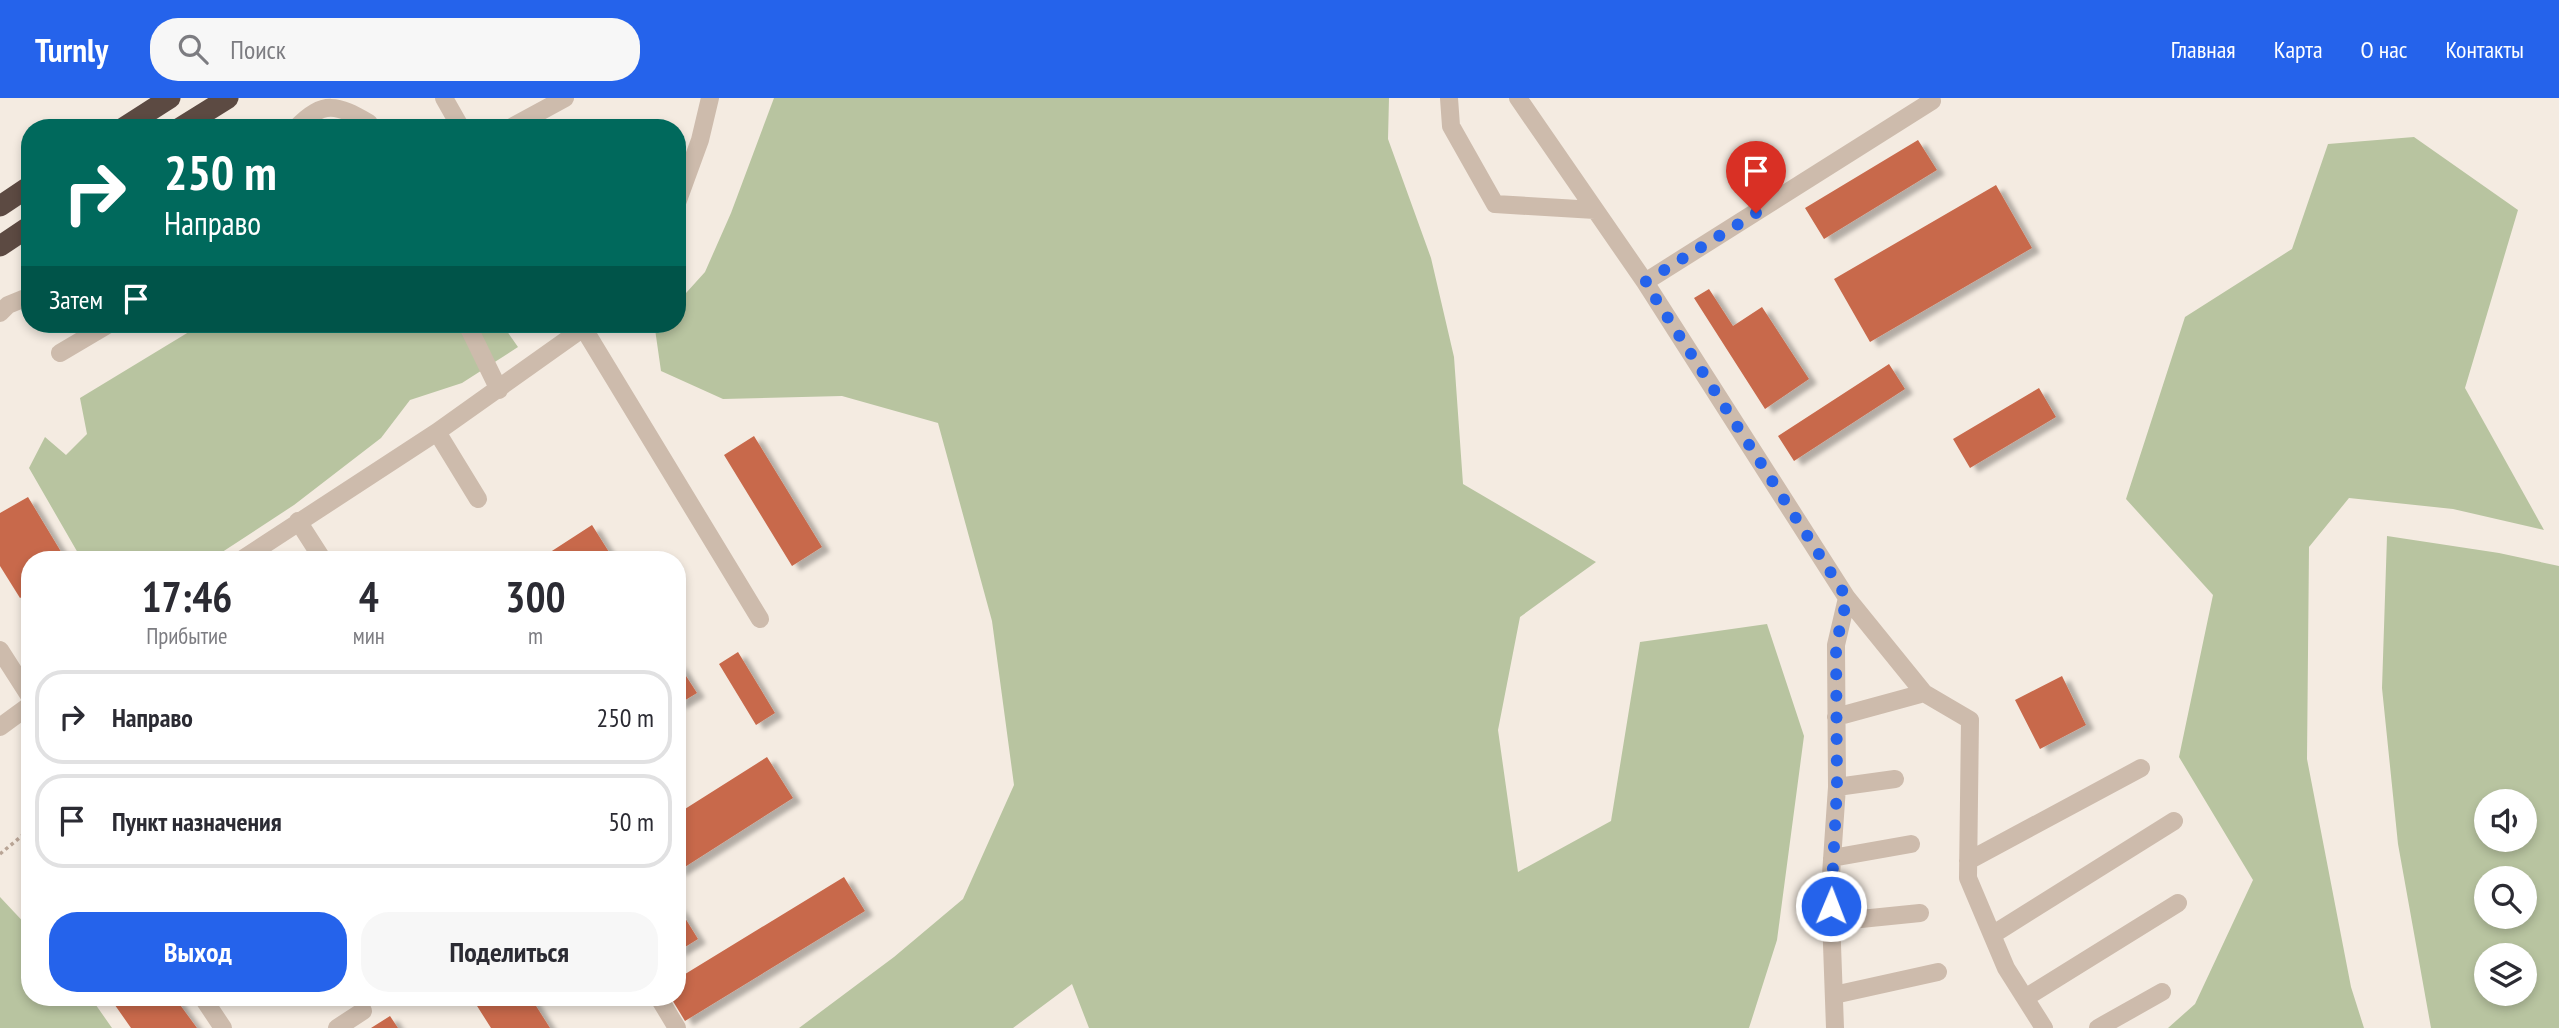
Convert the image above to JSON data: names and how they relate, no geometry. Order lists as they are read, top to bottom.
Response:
{
  "page": {
    "header": "Turnly",
    "search": "Поиск",
    "nav": [
      "Главная",
      "Карта",
      "О нас",
      "Контакты"
    ],
    "turn": ["250 m", "Направо"],
    "then": "Затем",
    "eta": [
      "17:46",
      "Прибытие",
      "4",
      "мин",
      "300",
      "m"
    ],
    "list": [
      {
        "name": "Направо",
        "value": "250 m"
      },
      {
        "name": "Пункт назначения",
        "value": "50 m"
      }
    ],
    "buttons": ["Выход", "Поделиться"]
  }
}
